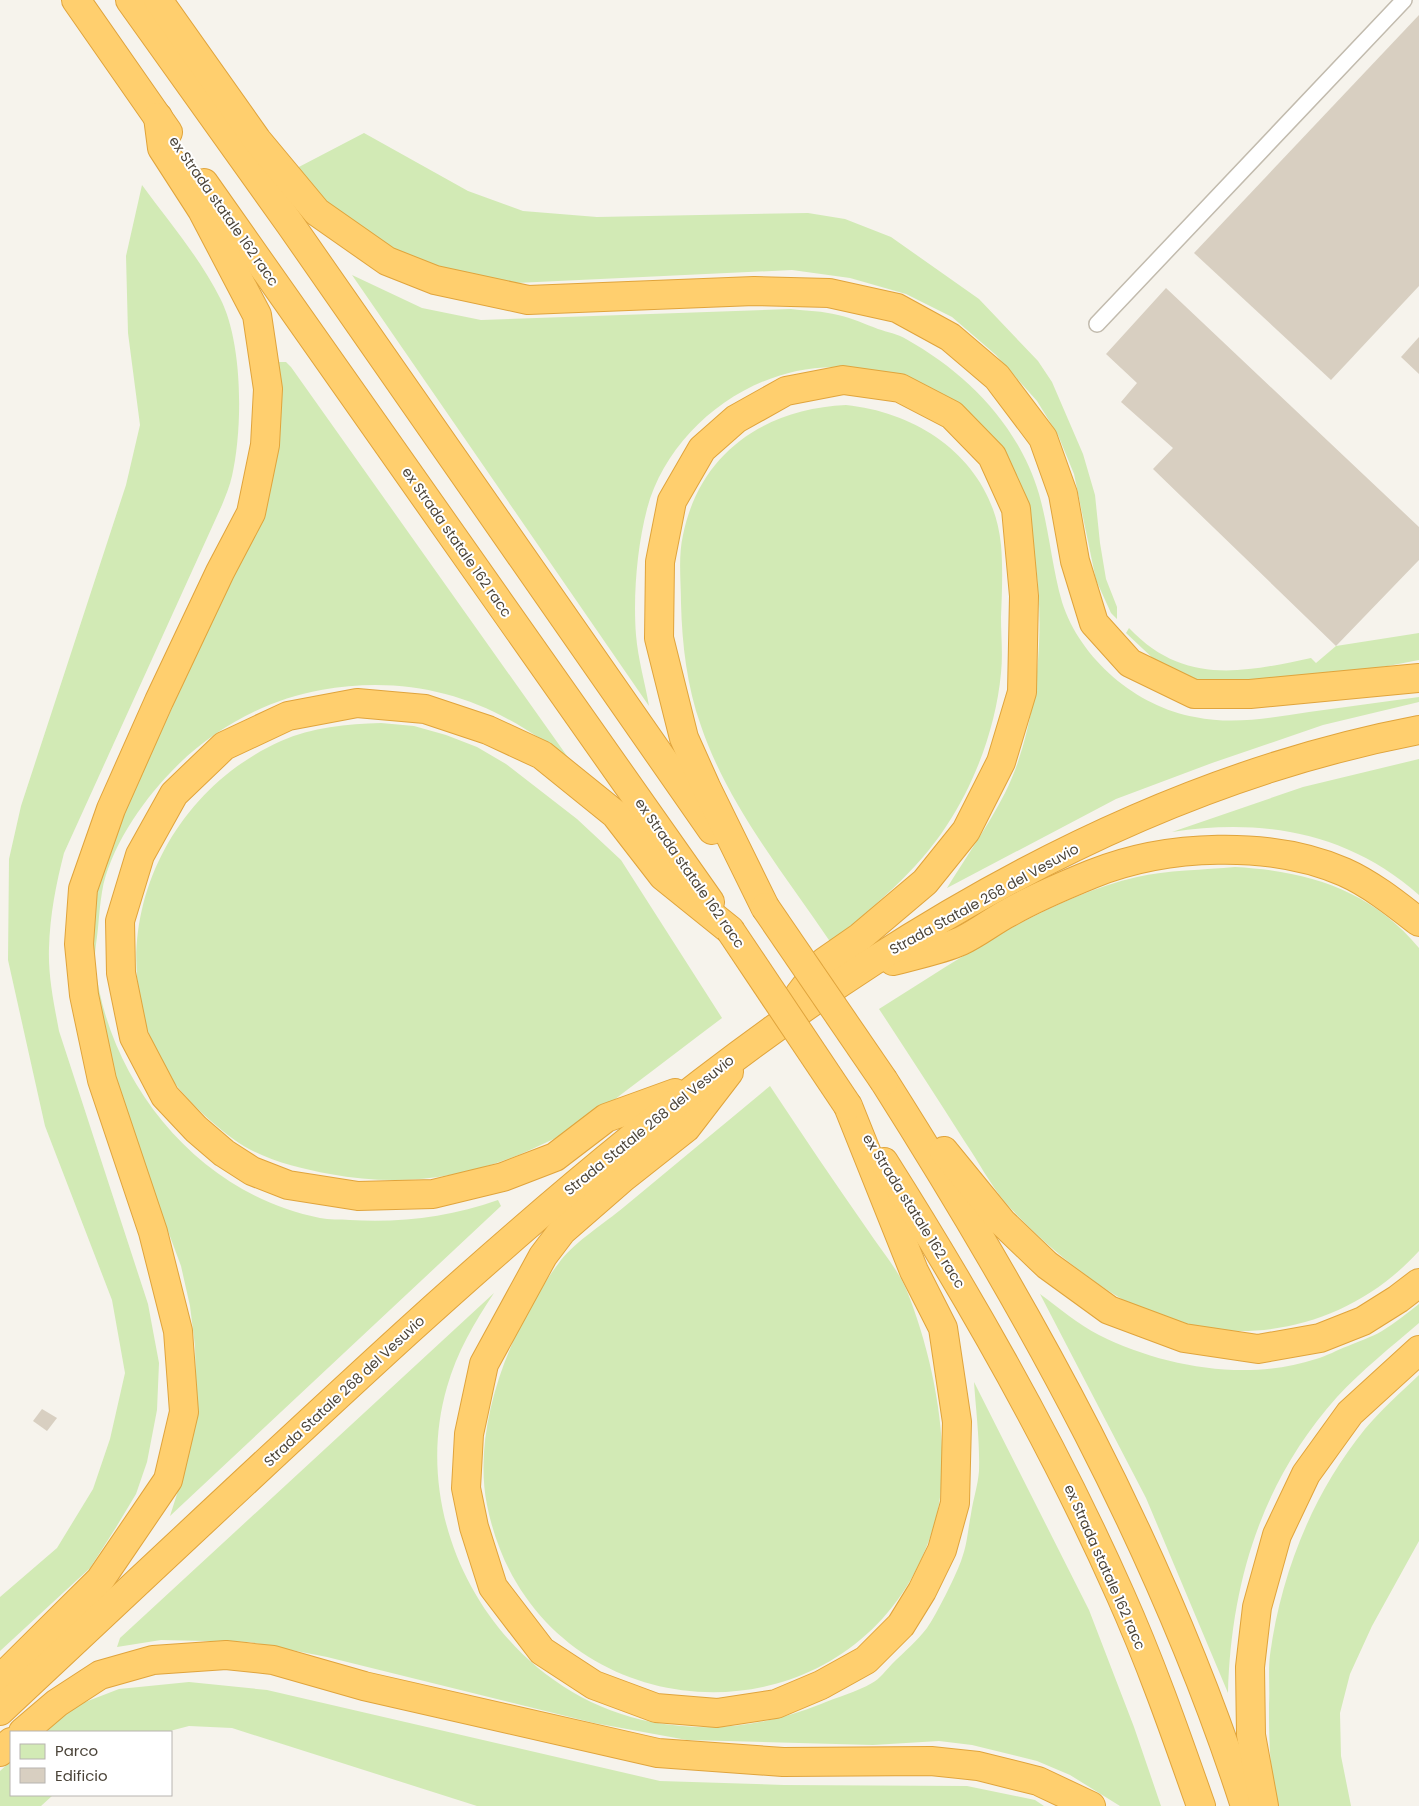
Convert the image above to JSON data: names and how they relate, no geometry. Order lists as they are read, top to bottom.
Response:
{
  "streets": {
    "highway": ["ex Strada statale 162 racc", "Strada Statale 268 del Vesuvio"]
  },
  "legend": ["Parco", "Edificio"]
}
